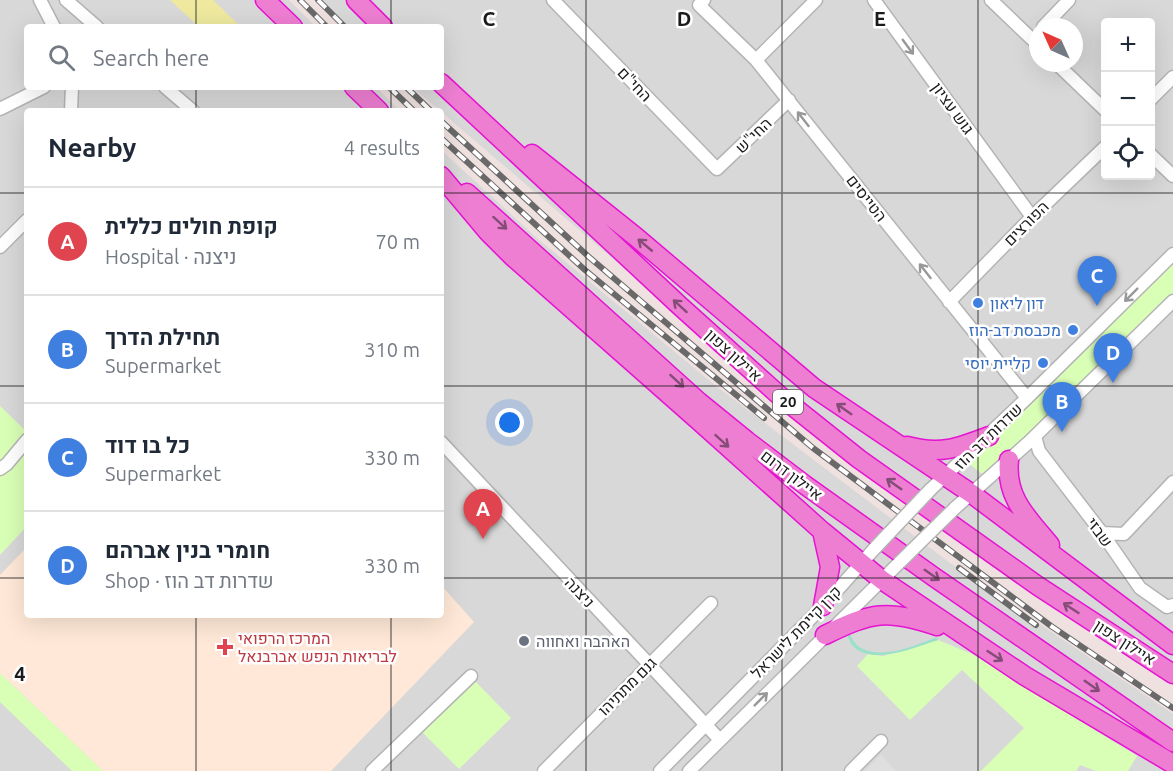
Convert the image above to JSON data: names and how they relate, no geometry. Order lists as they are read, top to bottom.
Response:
{
  "streets": {
    "highway": ["איילון צפון", "20", "איילון דרום"],
    "street": [
      "החי\"ם",
      "גוש עציון",
      "החי\"ש",
      "הטייסים",
      "הפורצים",
      "שדרות דב הוז",
      "שבזי",
      "ניצנה",
      "קרן קיימת לישראל",
      "גנם מתתיהו"
    ]
  },
  "crossings": [
    ["החי\"ם", "החי\"ש"],
    ["גוש עציון", "הפורצים"],
    ["החי\"ש", "הטייסים"],
    ["הטייסים", "הפורצים"],
    ["הטייסים", "שדרות דב הוז"],
    ["שדרות דב הוז", "שבזי"],
    ["שדרות דב הוז", "קרן קיימת לישראל"],
    ["ניצנה", "קרן קיימת לישראל"],
    ["ניצנה", "גנם מתתיהו"]
  ],
  "one_way": ["גוש עציון", "הטייסים"],
  "places": {
    "other": [
      "דון ליאון",
      "מכבסת דב-הוז",
      "קליית יוסי",
      "האהבה ואחווה"
    ],
    "health": ["המרכז הרפואי לבריאות הנפש אברבנאל"]
  },
  "north": "top left",
  "page": {
    "map_buttons": ["+", "−"],
    "search": "Search here",
    "heading": ["Nearby", "4 results"],
    "list": [
      {
        "mark": "A",
        "name": "קופת חולים כללית",
        "note": "Hospital · ניצנה",
        "value": "70 m"
      },
      {
        "mark": "B",
        "name": "תחילת הדרך",
        "note": "Supermarket",
        "value": "310 m"
      },
      {
        "mark": "C",
        "name": "כל בו דוד",
        "note": "Supermarket",
        "value": "330 m"
      },
      {
        "mark": "D",
        "name": "חומרי בנין אברהם",
        "note": "Shop · שדרות דב הוז",
        "value": "330 m"
      }
    ],
    "pins": [
      "C",
      "D",
      "B",
      "A"
    ]
  },
  "grid": {
    "columns": ["C", "D", "E"],
    "rows": ["4"]
  }
}
